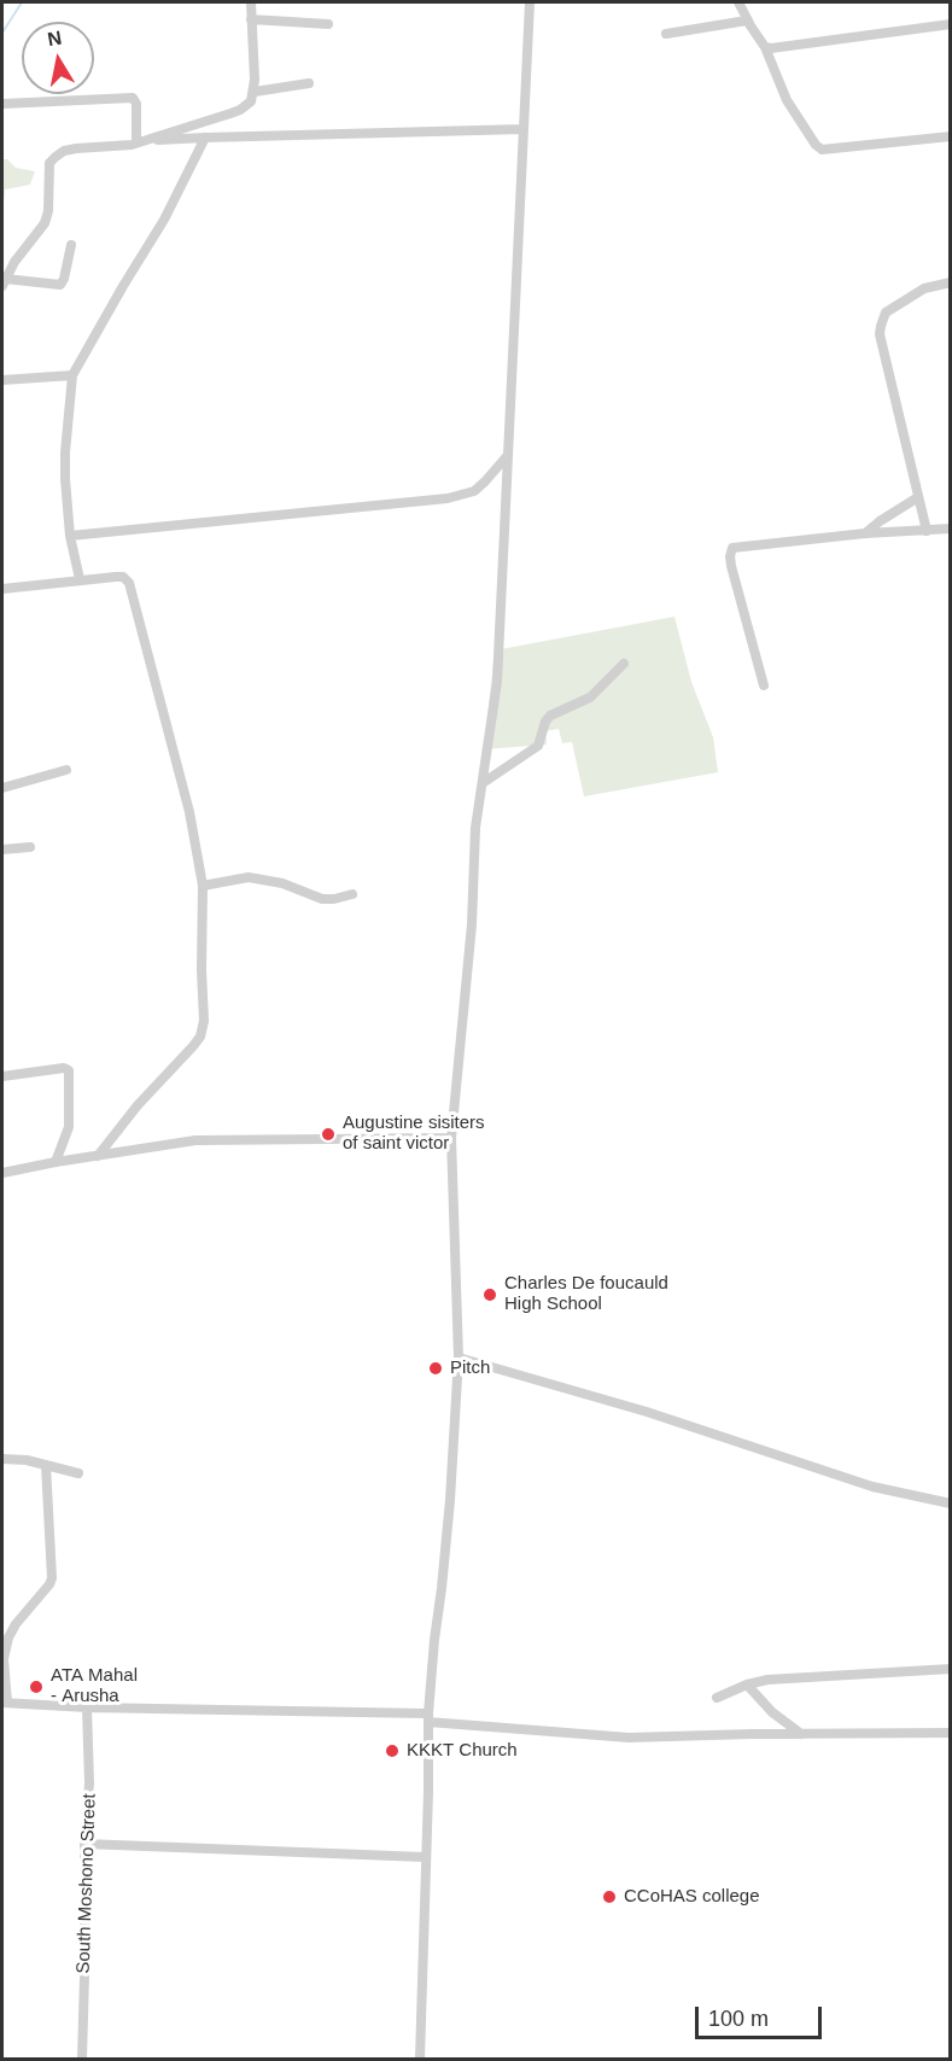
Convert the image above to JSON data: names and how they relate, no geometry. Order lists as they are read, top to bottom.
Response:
{
  "streets": {
    "street": ["South Moshono Street"]
  },
  "places": [
    "Augustine sisiters of saint victor",
    "Charles De foucauld High School",
    "Pitch",
    "ATA Mahal - Arusha",
    "KKKT Church",
    "CCoHAS college"
  ],
  "scale_bar": "100 m",
  "north": "top"
}
